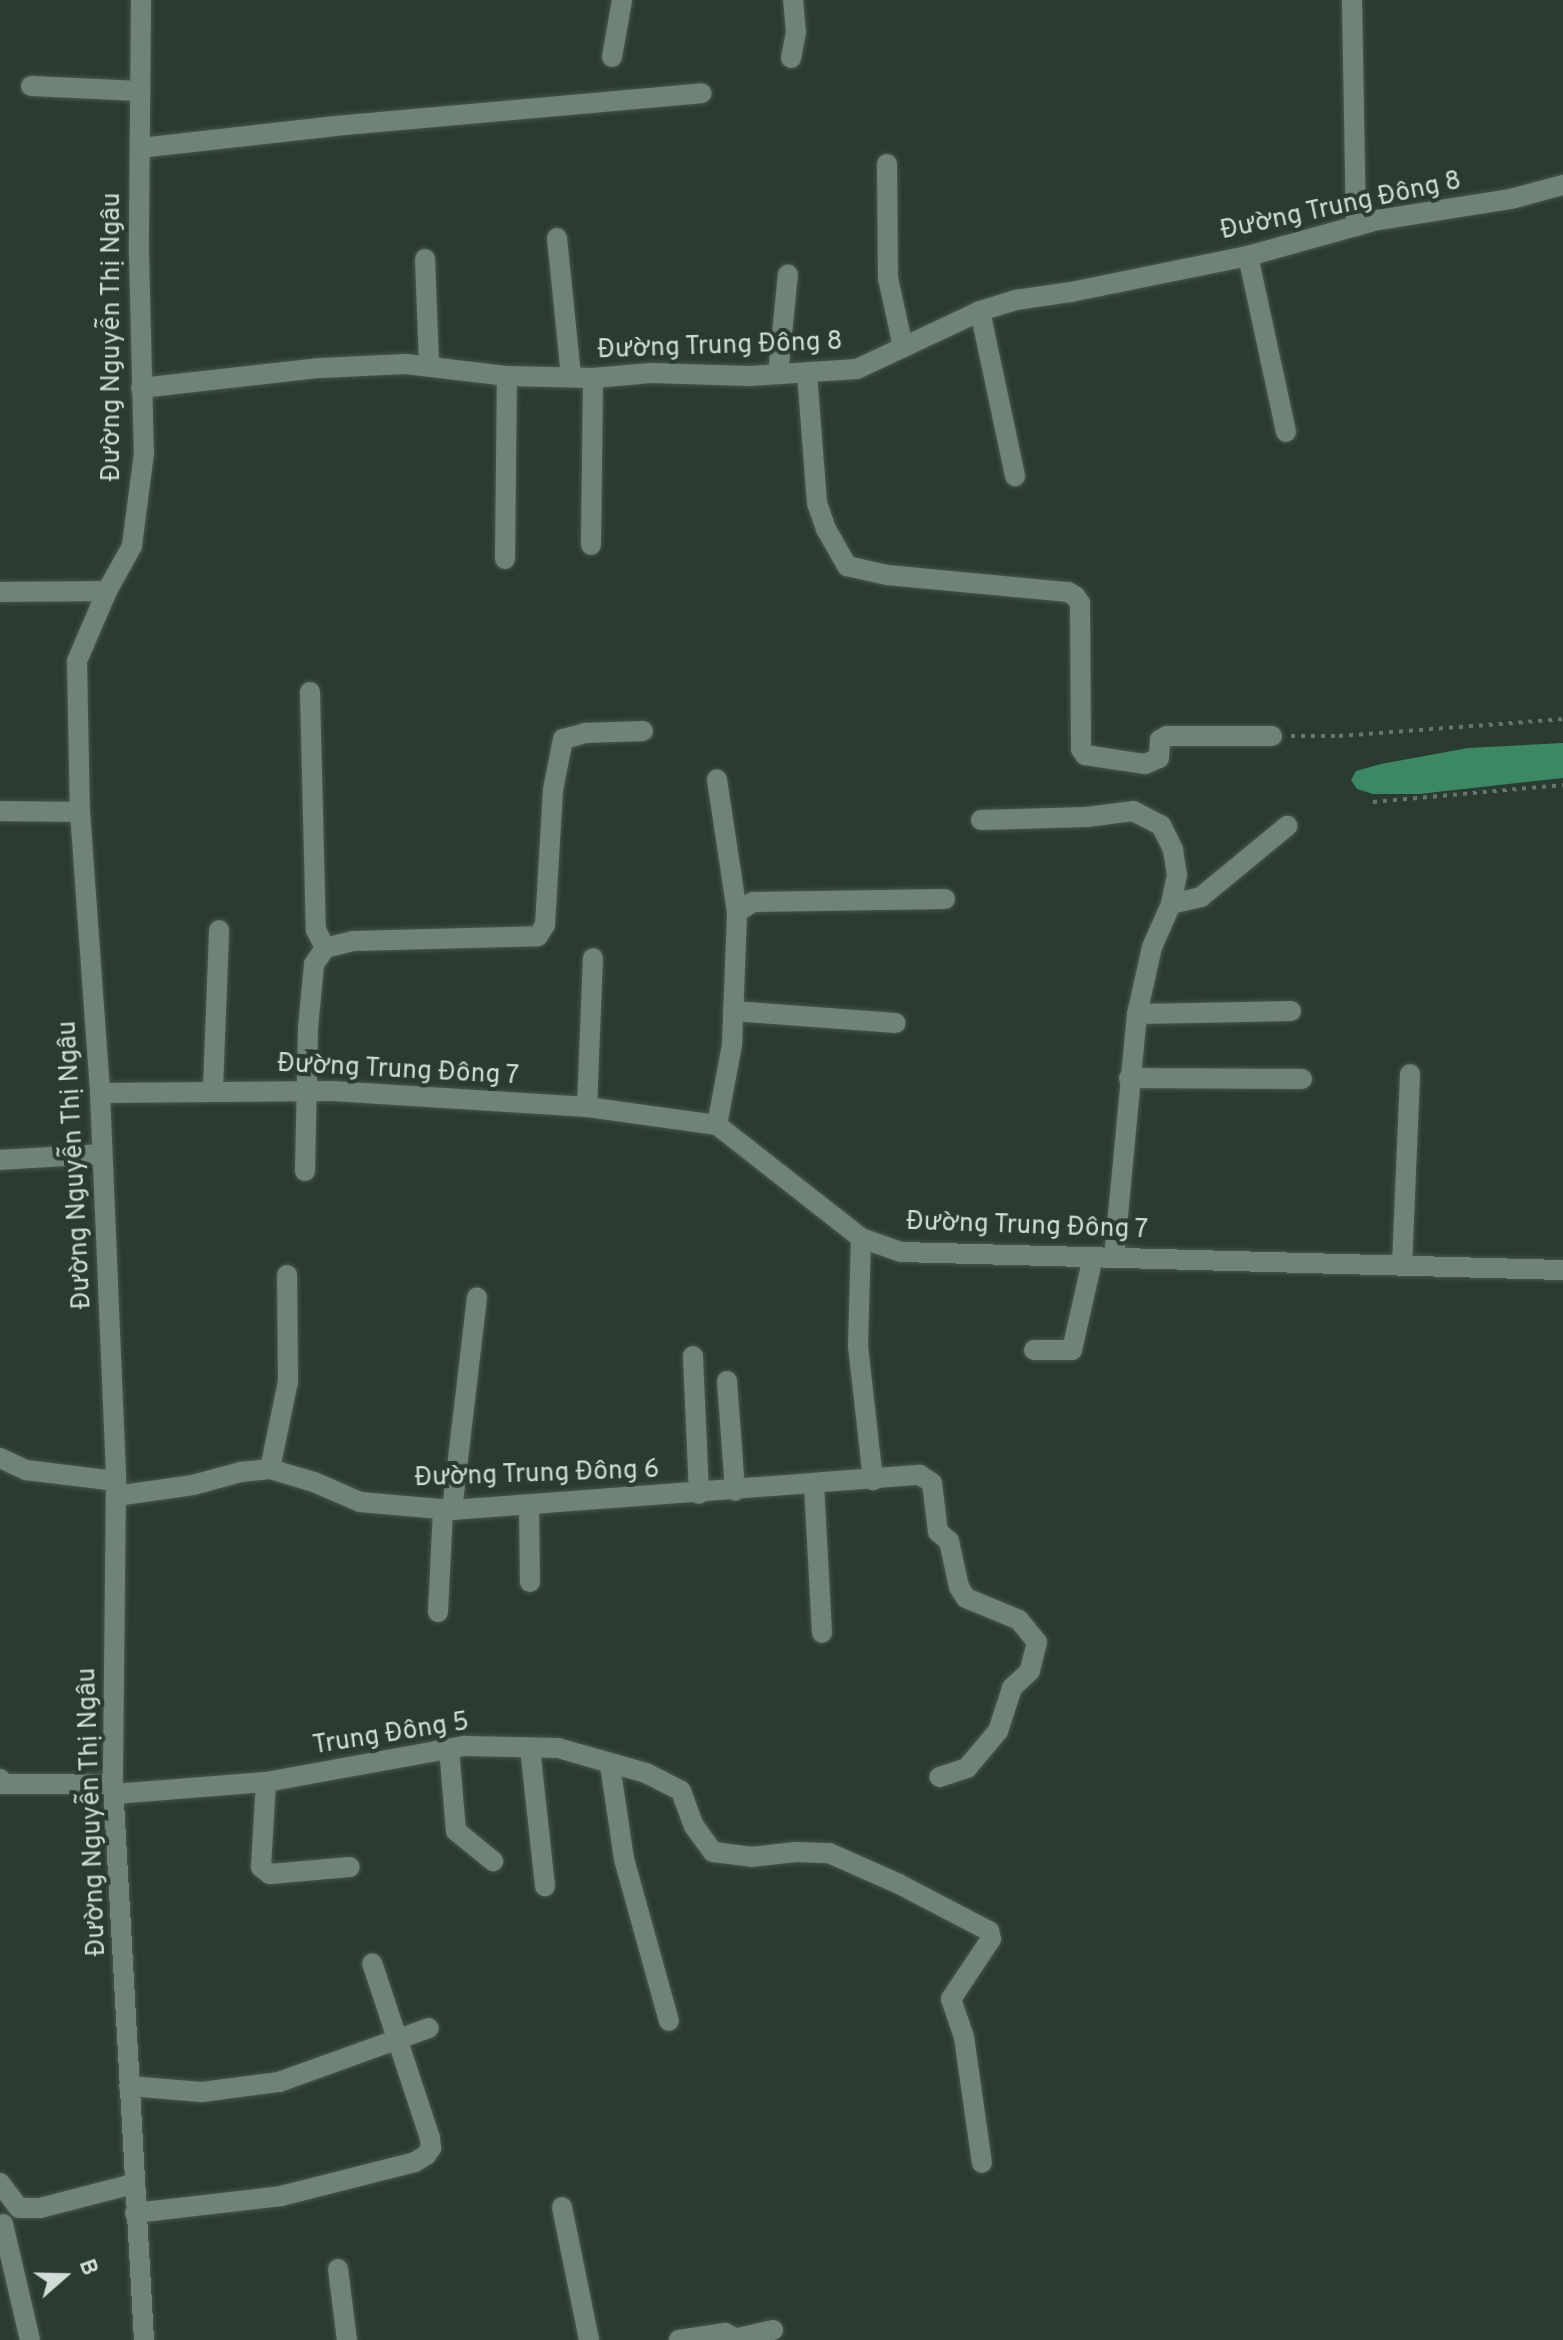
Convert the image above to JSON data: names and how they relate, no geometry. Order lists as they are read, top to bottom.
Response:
{
  "streets": {
    "street": [
      "Đường Trung Đông 8",
      "Đường Nguyễn Thị Ngâu",
      "Đường Trung Đông 7",
      "Đường Trung Đông 6",
      "Trung Đông 5"
    ]
  },
  "crossings": [
    ["Đường Trung Đông 8", "Đường Nguyễn Thị Ngâu"],
    ["Đường Nguyễn Thị Ngâu", "Đường Trung Đông 7"],
    ["Đường Nguyễn Thị Ngâu", "Đường Trung Đông 6"],
    ["Đường Nguyễn Thị Ngâu", "Trung Đông 5"]
  ],
  "north": "right"
}
